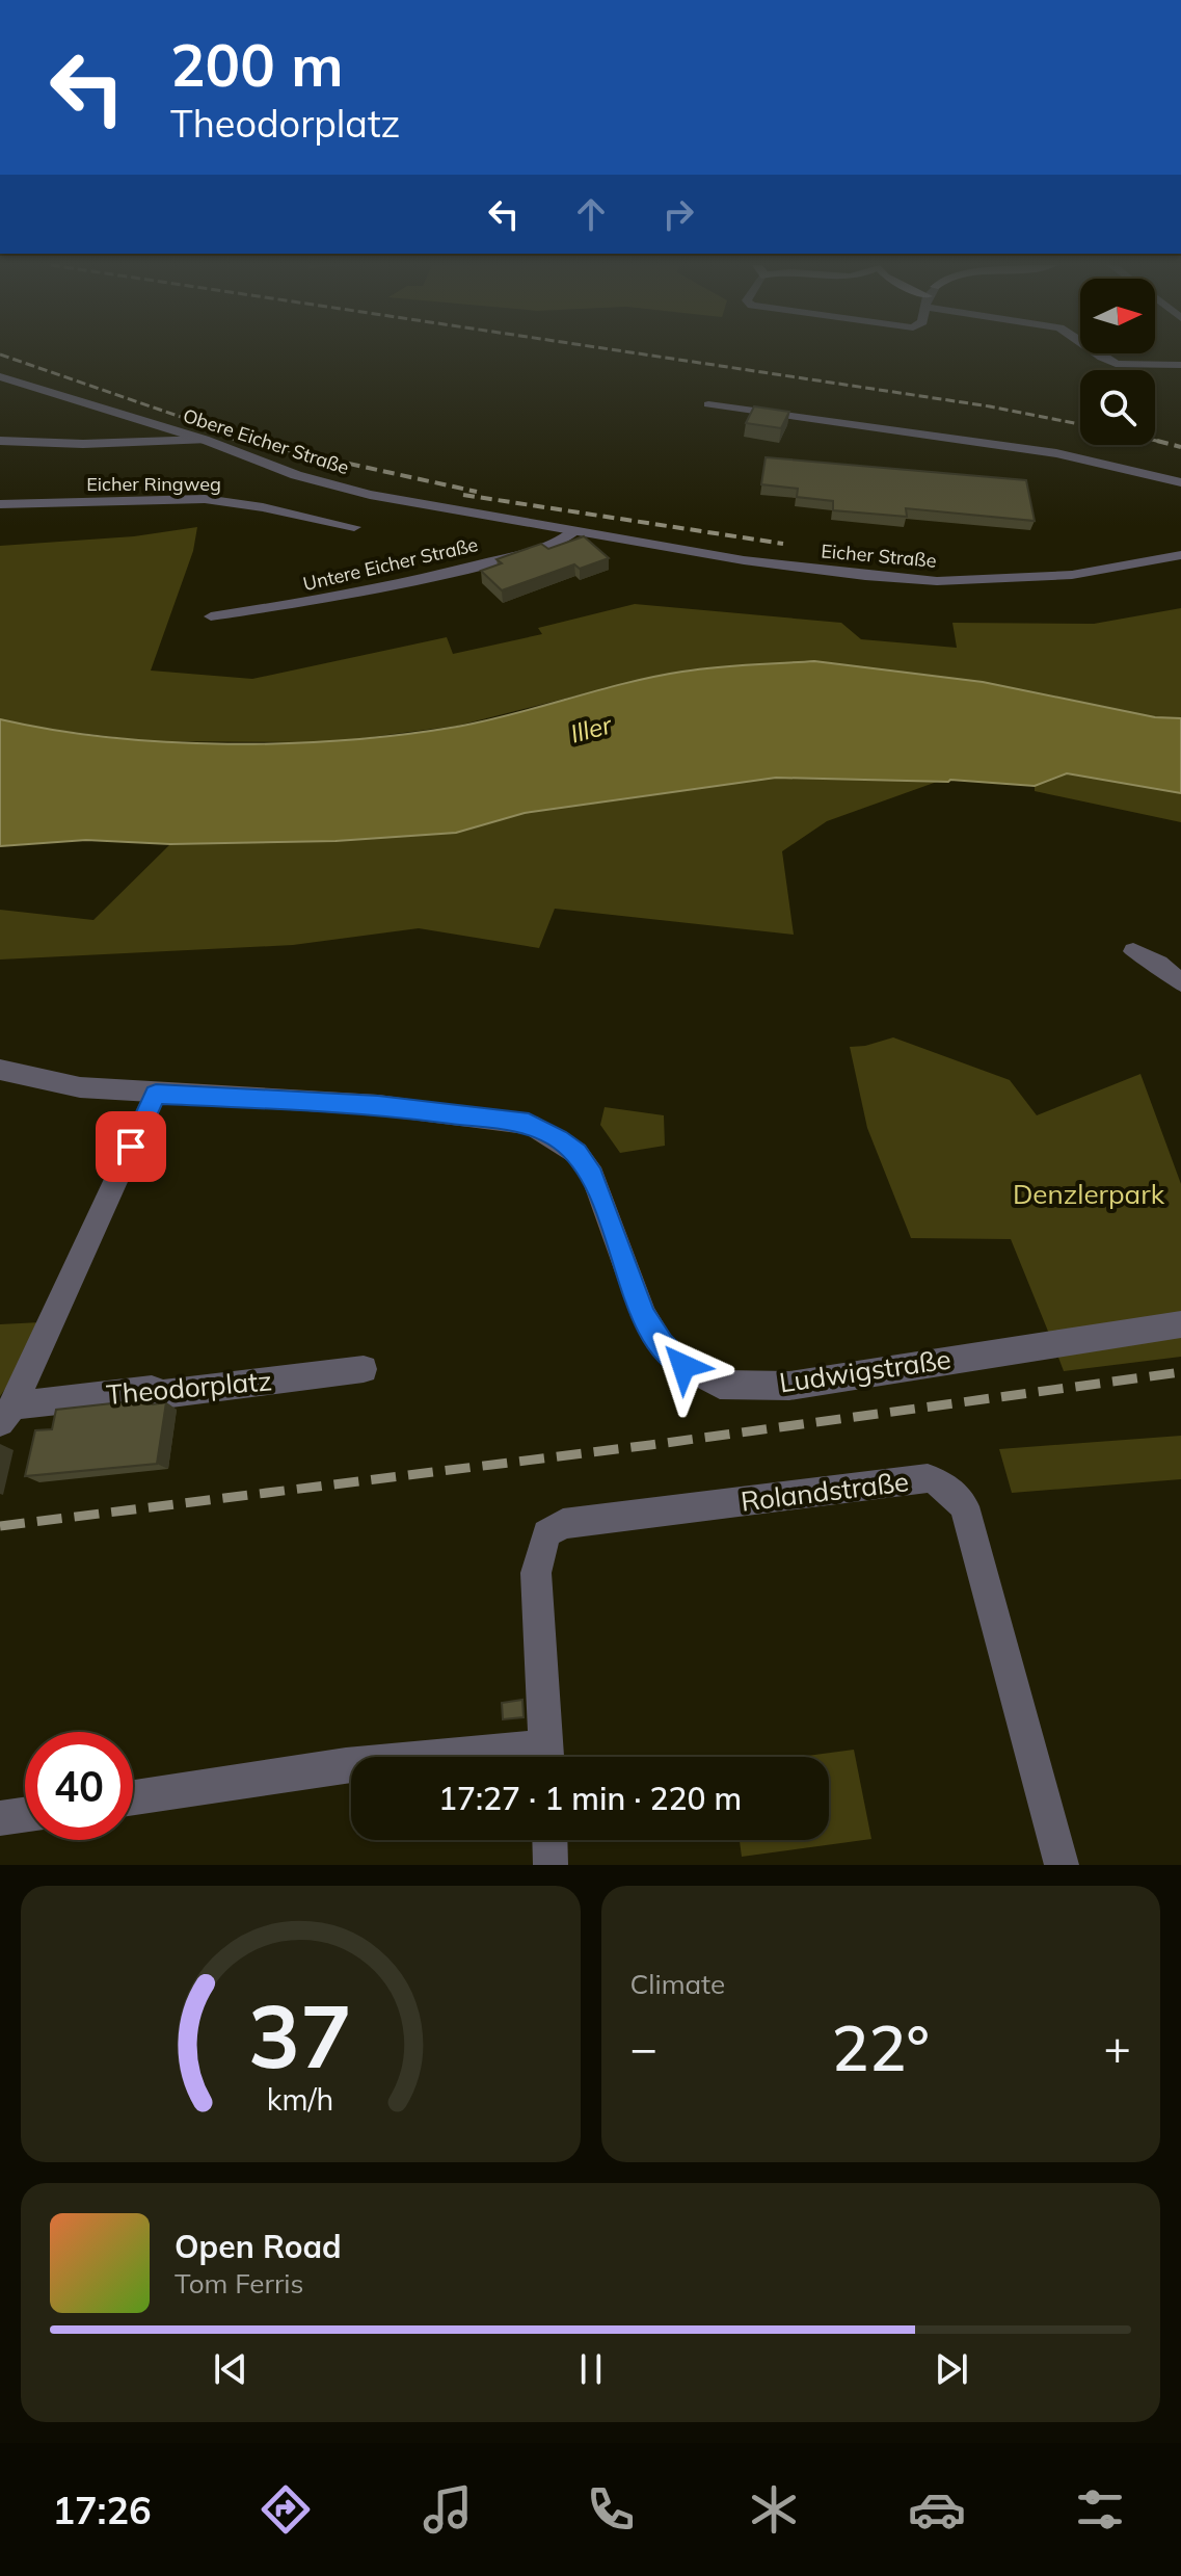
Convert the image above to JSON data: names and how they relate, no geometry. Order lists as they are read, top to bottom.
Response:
{
  "streets": {
    "street": [
      "Obere Eicher Straße",
      "Eicher Ringweg",
      "Eicher Straße",
      "Untere Eicher Straße",
      "Ludwigstraße",
      "Theodorplatz",
      "Rolandstraße"
    ]
  },
  "crossings": [
    ["Obere Eicher Straße", "Eicher Straße"],
    ["Obere Eicher Straße", "Untere Eicher Straße"],
    ["Eicher Straße", "Untere Eicher Straße"],
    ["Ludwigstraße", "Theodorplatz"]
  ],
  "water": ["Iller"],
  "parks": ["Denzlerpark"],
  "north": "right",
  "page": {
    "turn": ["200 m", "Theodorplatz"],
    "limit": "40",
    "trip": "17:27 · 1 min · 220 m",
    "tile": "Climate",
    "heat": ["−", "22°", "+"],
    "song": ["Open Road", "Tom Ferris"],
    "tabs": "17:26",
    "gauge": ["37", "km/h"]
  }
}
